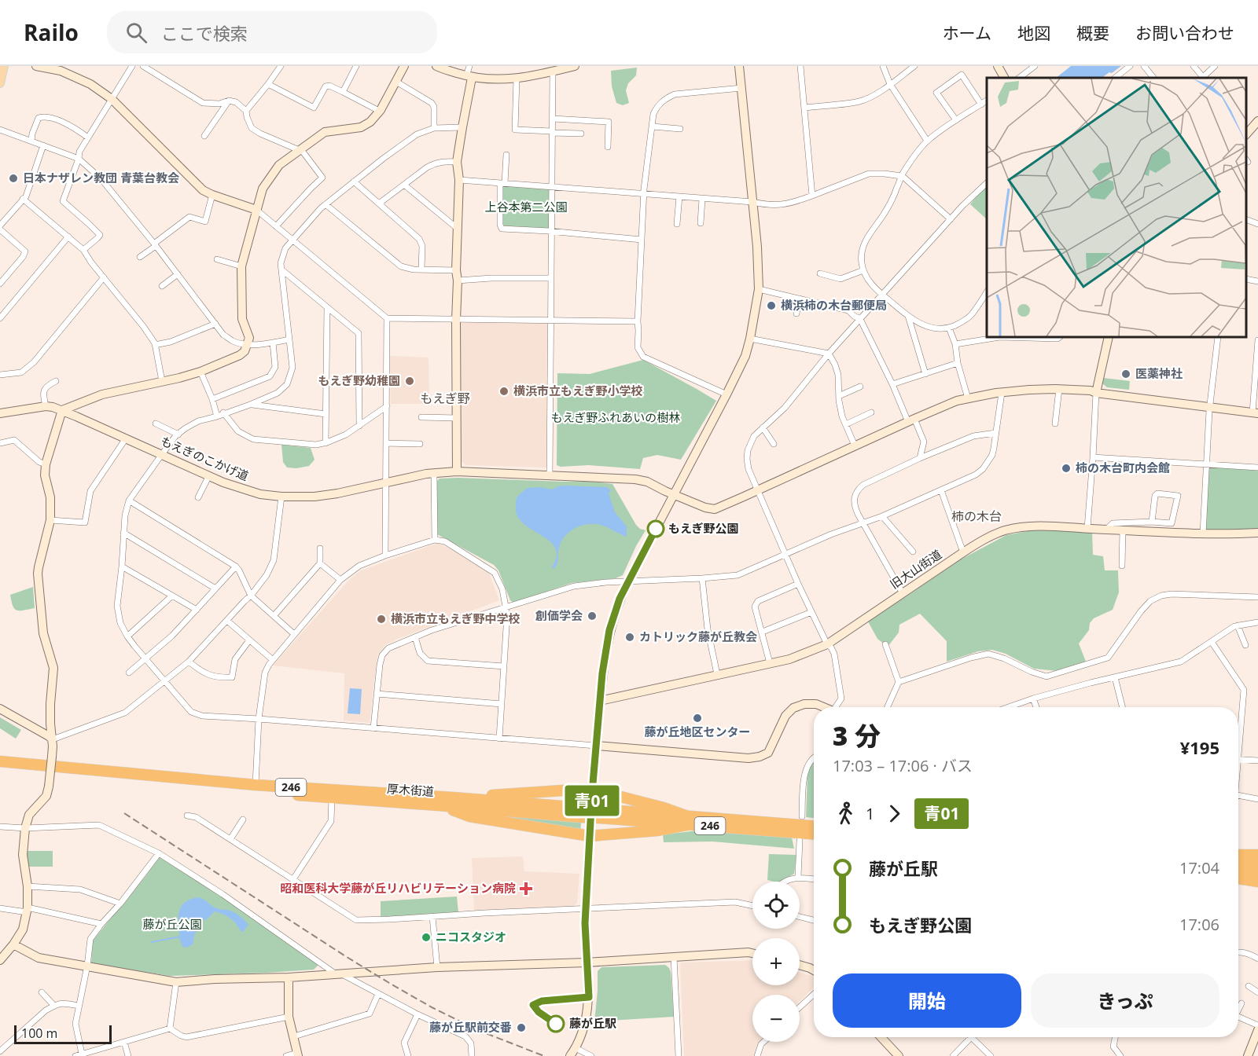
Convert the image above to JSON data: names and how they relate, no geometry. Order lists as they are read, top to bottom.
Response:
{
  "streets": {
    "highway": ["246", "厚木街道"],
    "street": ["もえぎのこかげ道", "旧大山街道"]
  },
  "districts": ["もえぎ野", "柿の木台"],
  "parks": ["上谷本第二公園", "もえぎ野ふれあいの樹林", "藤が丘公園"],
  "places": {
    "other": [
      "日本ナザレン教団 青葉台教会",
      "横浜柿の木台郵便局",
      "医薬神社",
      "もえぎ野幼稚園",
      "横浜市立もえぎ野小学校",
      "柿の木台町内会館",
      "もえぎ野公園",
      "創価学会",
      "横浜市立もえぎ野中学校",
      "カトリック藤が丘教会",
      "藤が丘地区センター",
      "ニコスタジオ",
      "藤が丘駅",
      "藤が丘駅前交番"
    ],
    "health": ["昭和医科大学藤が丘リハビリテーション病院"]
  },
  "lines": ["bus line 青01"],
  "scale_bar": "100 m",
  "page": {
    "header": "Railo",
    "search": "ここで検索",
    "nav": [
      "ホーム",
      "地図",
      "概要",
      "お問い合わせ"
    ],
    "on_map": "青01",
    "heading": ["3 分", "17:03 – 17:06 · バス", "¥195"],
    "legs": ["1", "青01"],
    "list": [
      {
        "name": "藤が丘駅",
        "value": "17:04"
      },
      {
        "name": "もえぎ野公園",
        "value": "17:06"
      }
    ],
    "map_buttons": ["+", "−"],
    "buttons": ["開始", "きっぷ"],
    "scale": "100 m"
  }
}
